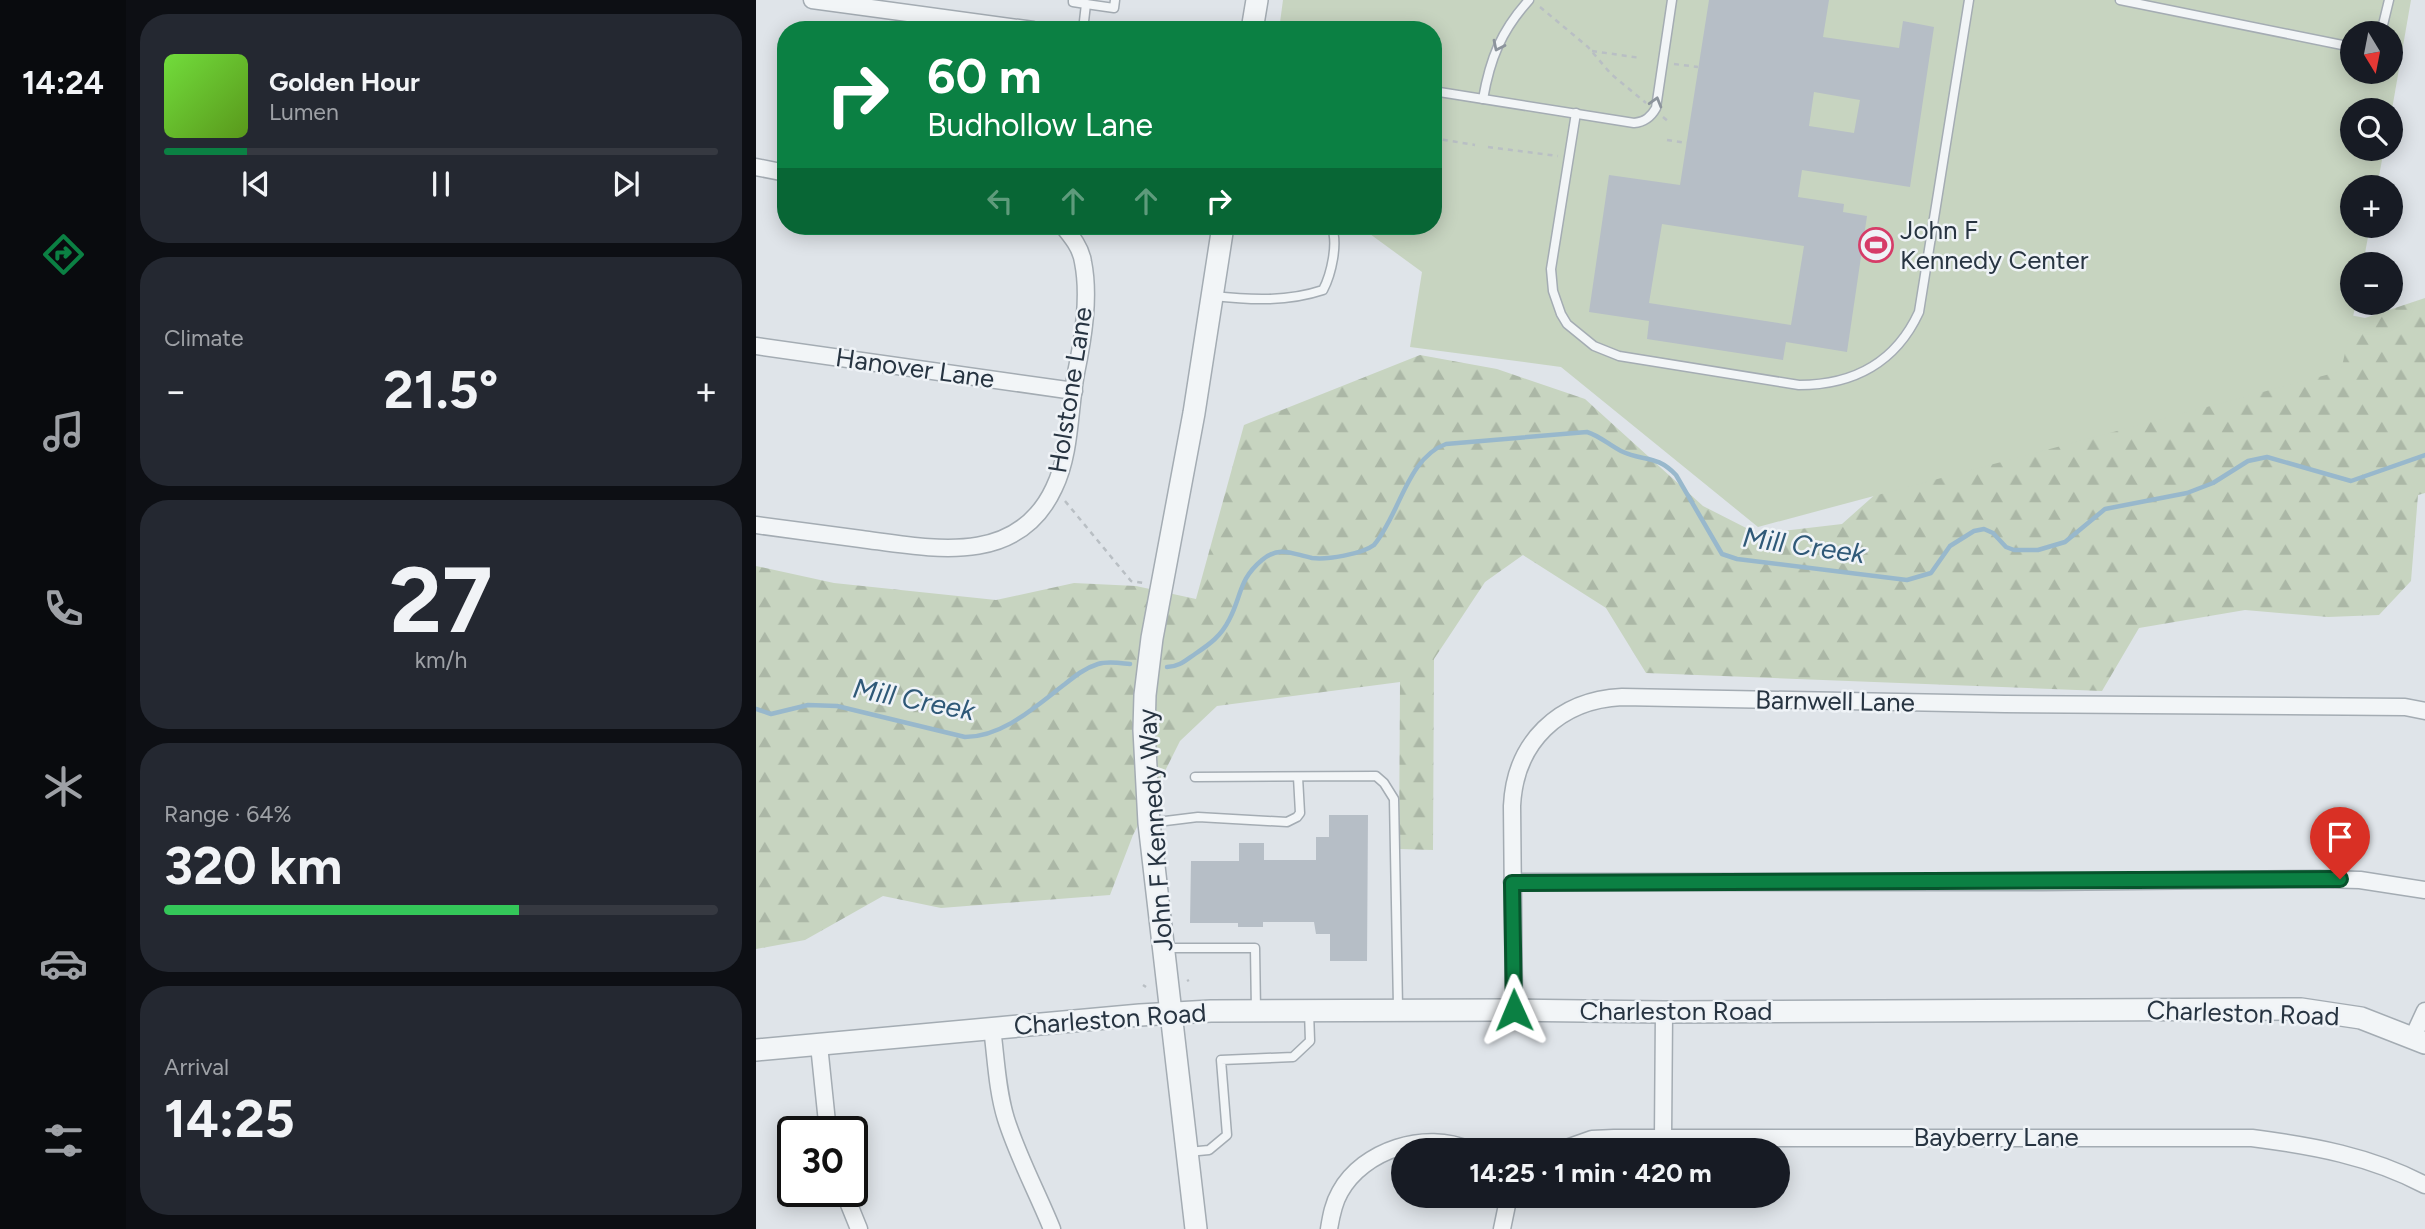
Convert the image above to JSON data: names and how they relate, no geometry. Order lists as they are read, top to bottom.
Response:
{
  "streets": {
    "street": [
      "Hanover Lane",
      "Holstone Lane",
      "Barnwell Lane",
      "John F Kennedy Way",
      "Charleston Road",
      "Bayberry Lane"
    ]
  },
  "crossings": [
    ["Hanover Lane", "Holstone Lane"],
    ["Barnwell Lane", "Charleston Road"],
    ["John F Kennedy Way", "Charleston Road"]
  ],
  "water": ["Mill Creek"],
  "places": {
    "sports": ["John F Kennedy Center"]
  },
  "north": "bottom",
  "page": {
    "tabs": "14:24",
    "map_buttons": ["+", "−"],
    "turn": ["60 m", "Budhollow Lane"],
    "song": ["Golden Hour", "Lumen"],
    "tile": [
      "Climate",
      ["27", "km/h"],
      ["Range · 64%", "320 km"],
      ["Arrival", "14:25"]
    ],
    "heat": ["−", "21.5°", "+"],
    "limit": "30",
    "trip": "14:25 · 1 min · 420 m"
  }
}
